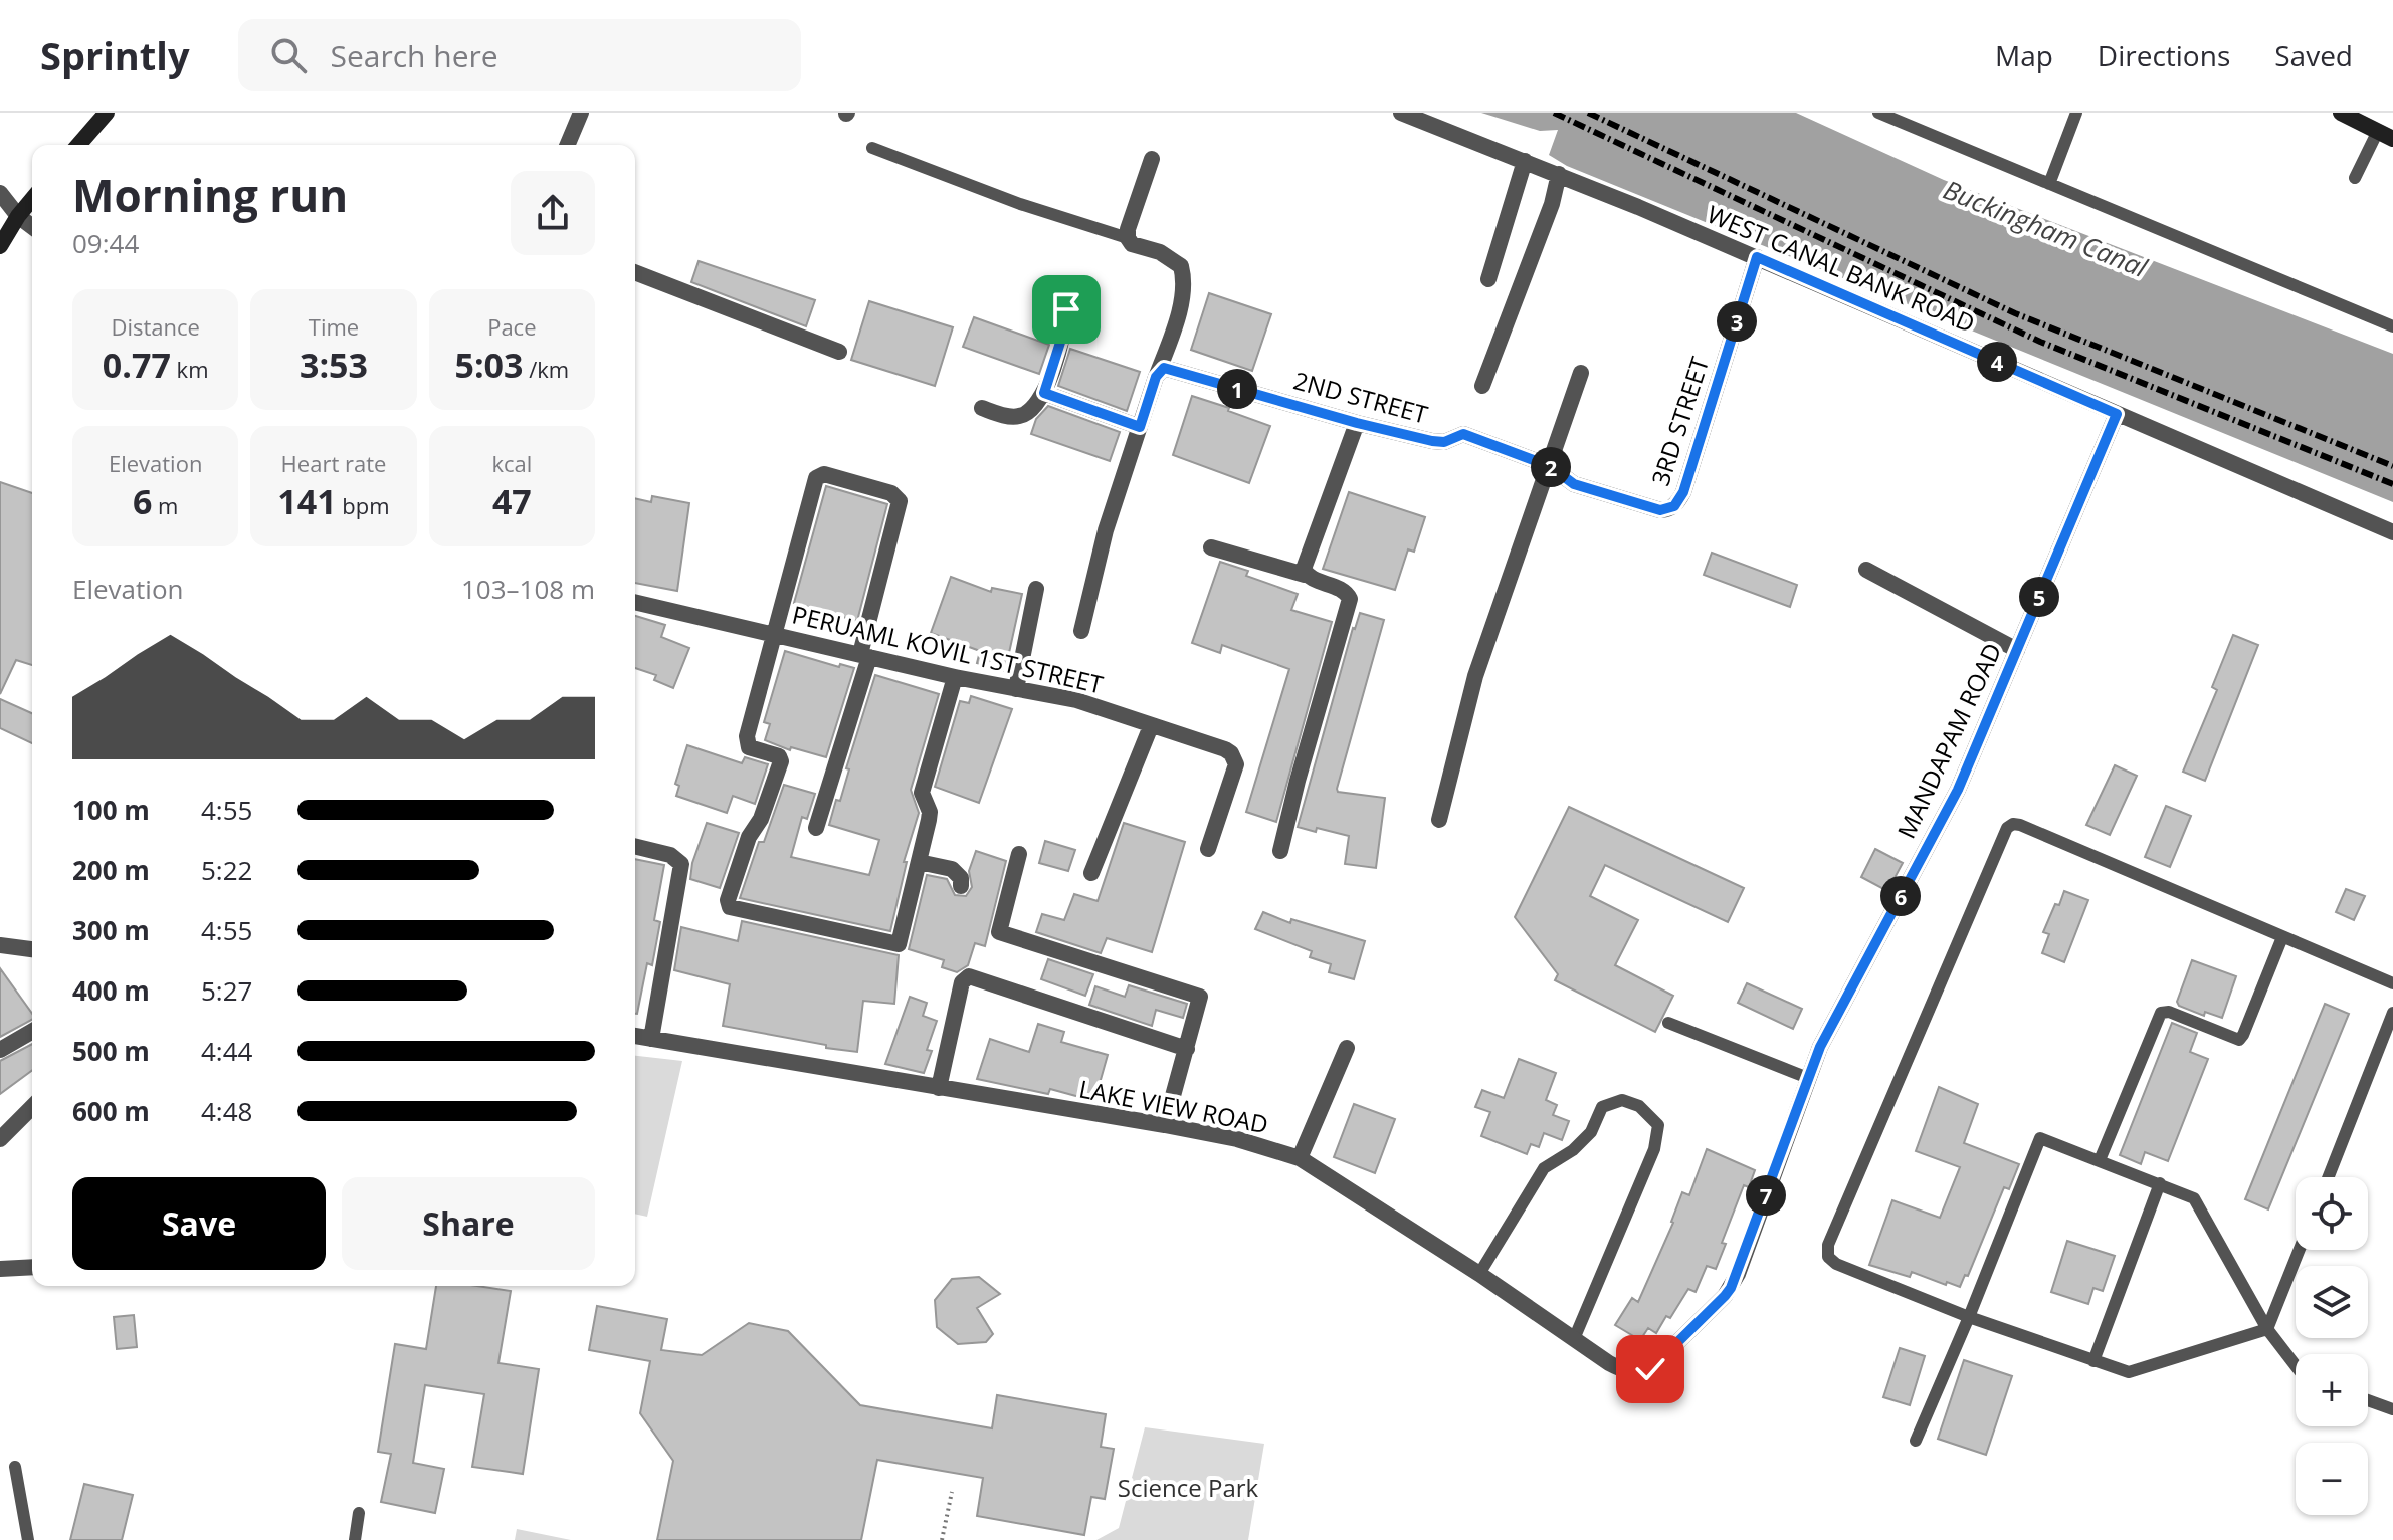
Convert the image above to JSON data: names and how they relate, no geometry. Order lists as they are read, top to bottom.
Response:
{
  "streets": {
    "street": [
      "WEST CANAL BANK ROAD",
      "2ND STREET",
      "3RD STREET",
      "PERUAML KOVIL 1ST STREET",
      "MANDAPAM ROAD",
      "LAKE VIEW ROAD"
    ]
  },
  "crossings": [
    ["WEST CANAL BANK ROAD", "3RD STREET"],
    ["WEST CANAL BANK ROAD", "MANDAPAM ROAD"],
    ["2ND STREET", "3RD STREET"],
    ["MANDAPAM ROAD", "LAKE VIEW ROAD"]
  ],
  "water": ["Buckingham Canal"],
  "parks": ["Science Park"],
  "page": {
    "header": "Sprintly",
    "search": "Search here",
    "nav": ["Map", "Directions", "Saved"],
    "heading": ["Morning run", "09:44"],
    "stats": [
      ["Distance", "0.77 km"],
      ["Time", "3:53"],
      ["Pace", "5:03 /km"],
      ["Elevation", "6 m"],
      ["Heart rate", "141 bpm"],
      ["kcal", "47"]
    ],
    "pins": [
      "3",
      "4",
      "1",
      "2",
      "5",
      "6",
      "7"
    ],
    "chart": ["Elevation", "103–108 m"],
    "list": [
      {
        "name": "100 m",
        "note": "4:55"
      },
      {
        "name": "200 m",
        "note": "5:22"
      },
      {
        "name": "300 m",
        "note": "4:55"
      },
      {
        "name": "400 m",
        "note": "5:27"
      },
      {
        "name": "500 m",
        "note": "4:44"
      },
      {
        "name": "600 m",
        "note": "4:48"
      }
    ],
    "buttons": ["Save", "Share"],
    "map_buttons": ["+", "−"]
  }
}
